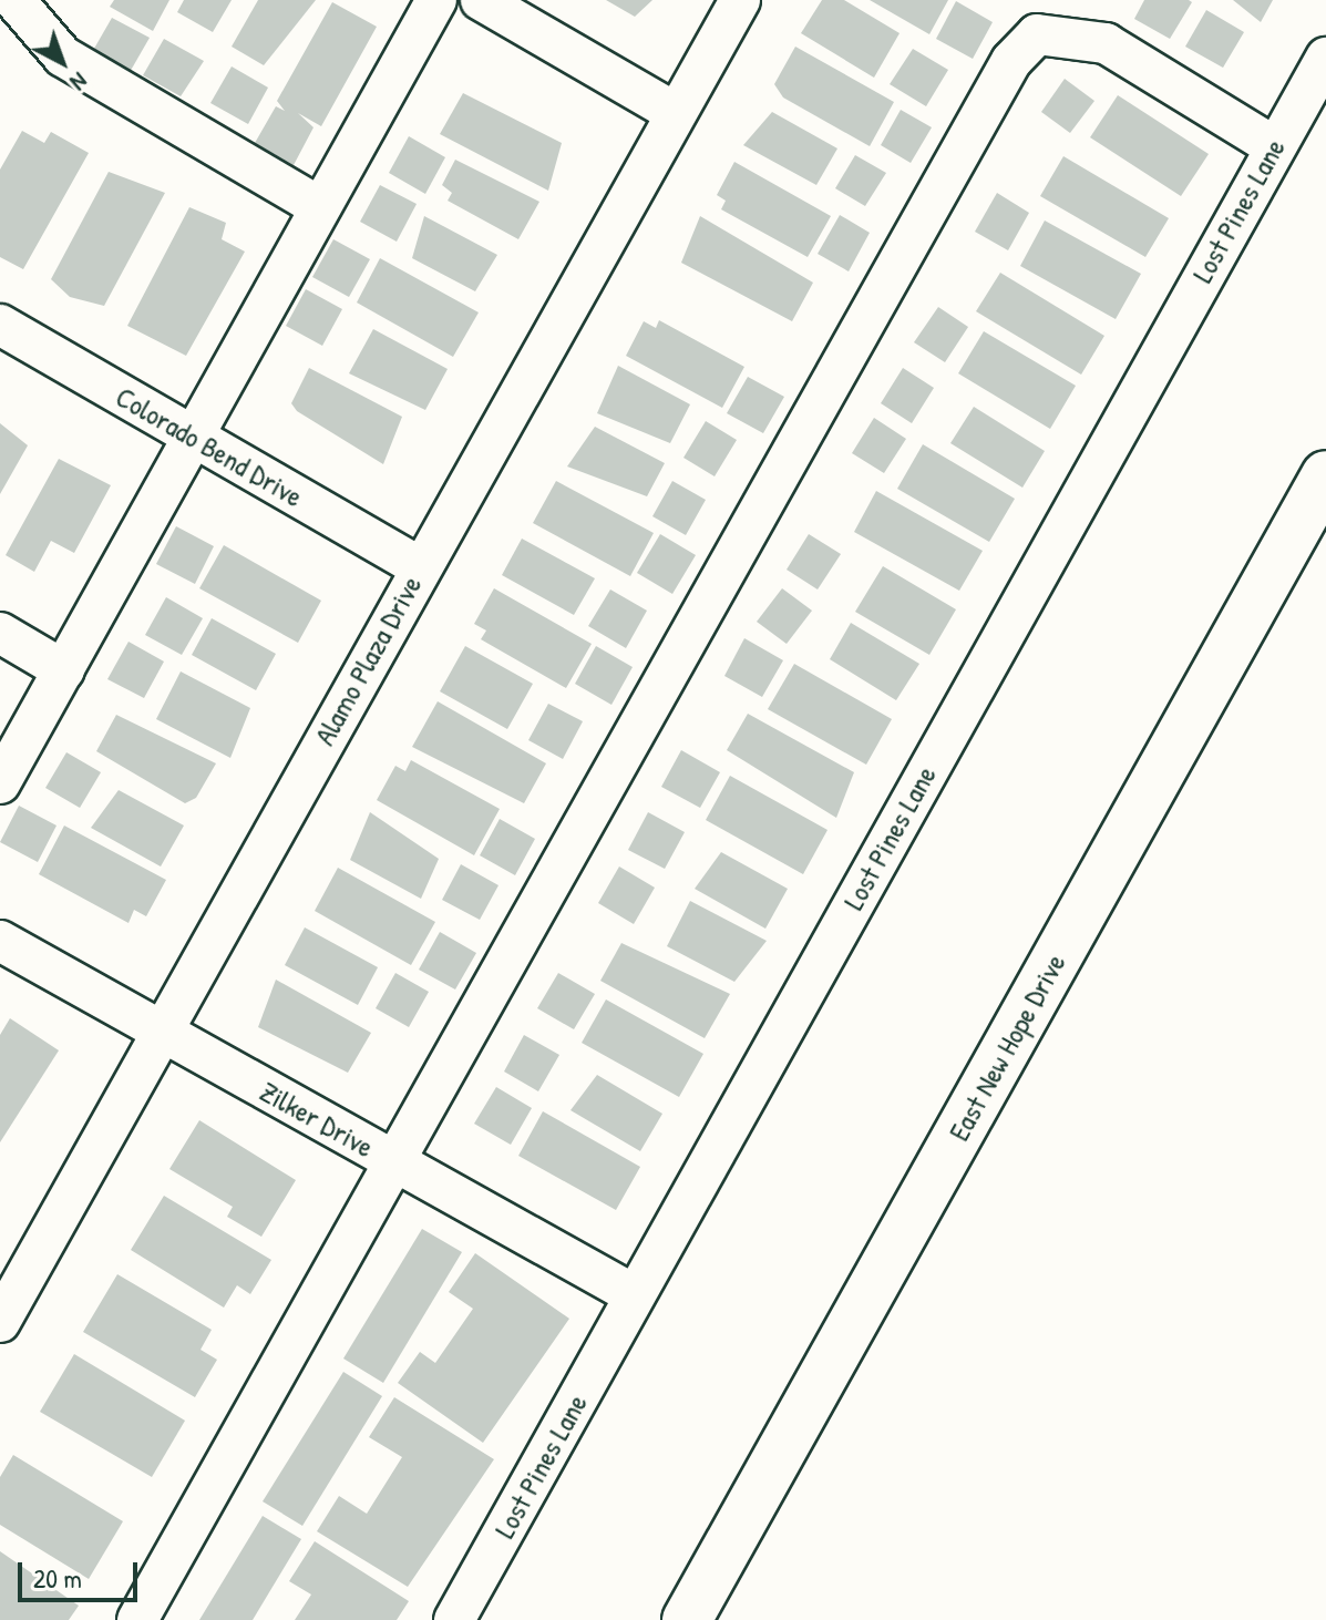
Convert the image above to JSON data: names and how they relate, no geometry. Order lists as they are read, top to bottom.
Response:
{
  "streets": {
    "main road": ["East New Hope Drive"],
    "street": [
      "Lost Pines Lane",
      "Colorado Bend Drive",
      "Alamo Plaza Drive",
      "Zilker Drive"
    ]
  },
  "crossings": [
    ["Lost Pines Lane", "Zilker Drive"],
    ["Colorado Bend Drive", "Alamo Plaza Drive"],
    ["Alamo Plaza Drive", "Zilker Drive"]
  ],
  "scale_bar": "20 m",
  "north": "bottom right"
}
